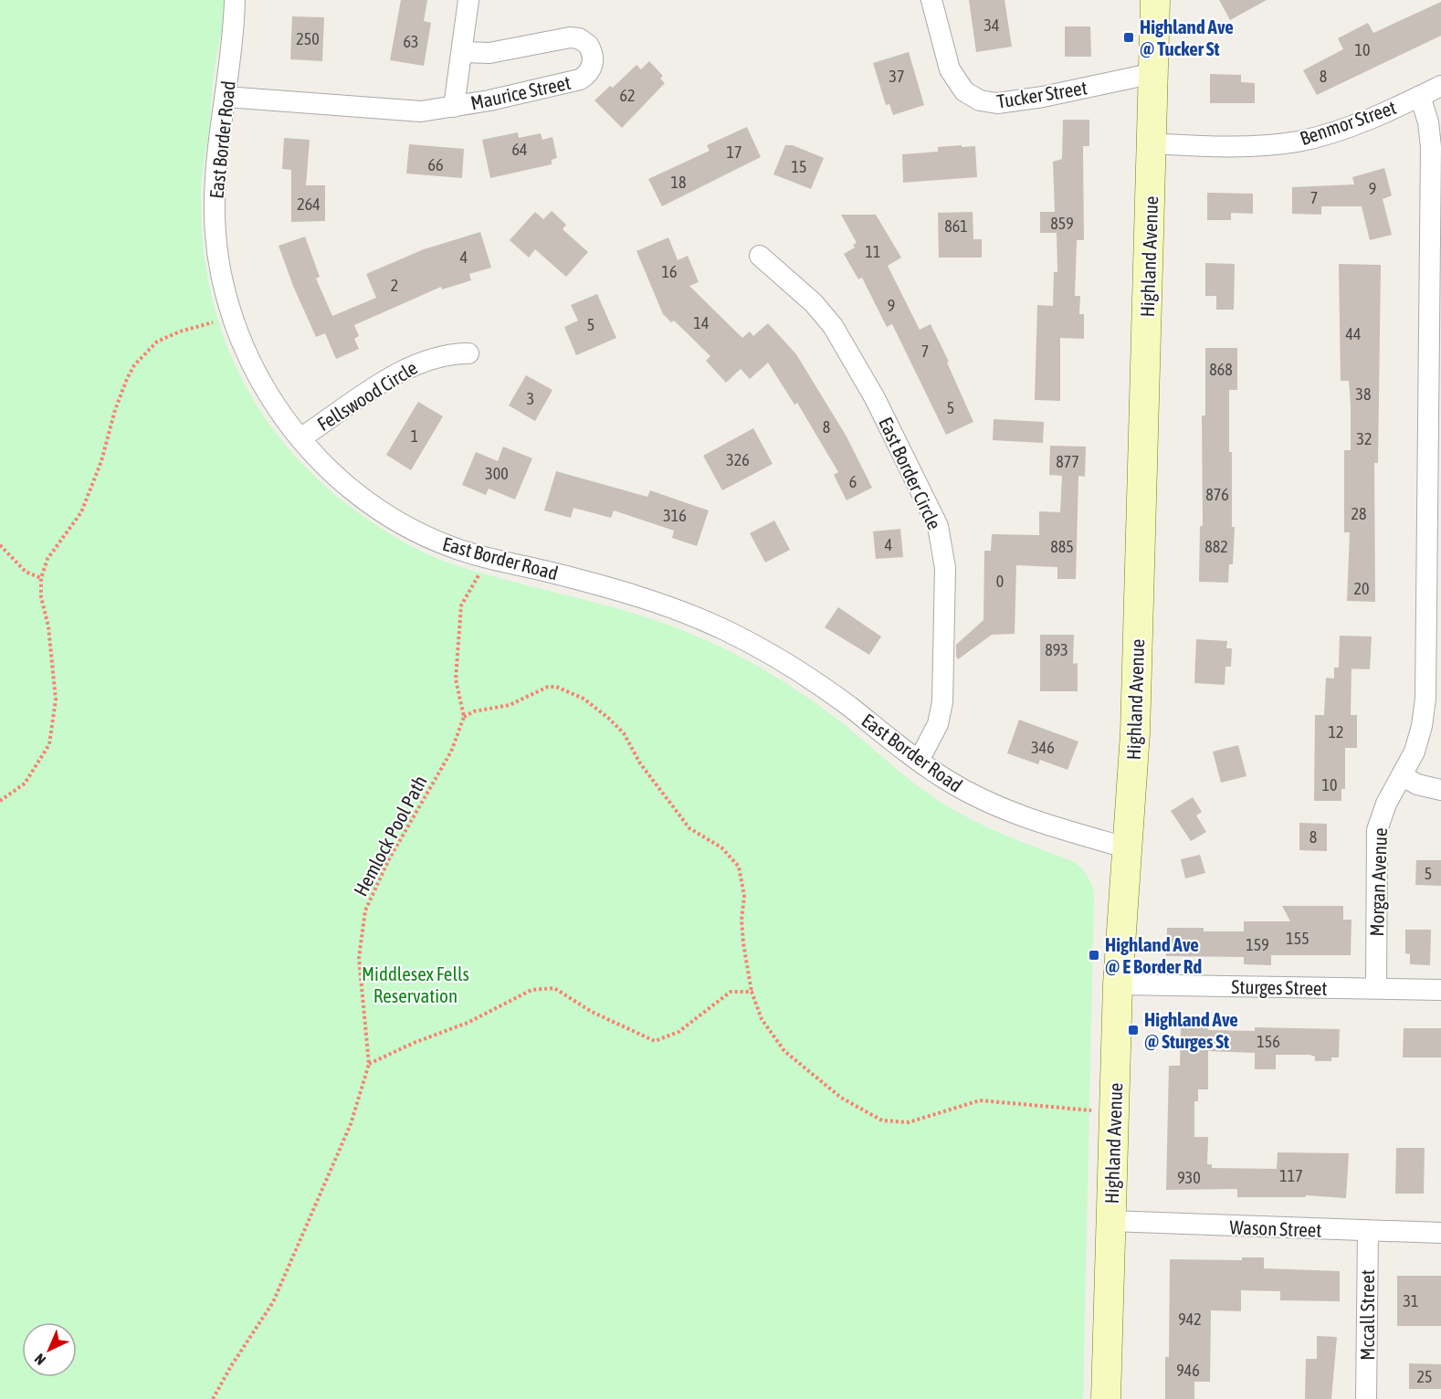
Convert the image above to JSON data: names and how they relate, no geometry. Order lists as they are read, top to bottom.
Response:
{
  "streets": {
    "main road": ["Highland Avenue"],
    "street": [
      "Maurice Street",
      "Tucker Street",
      "Benmor Street",
      "East Border Road",
      "Fellswood Circle",
      "East Border Circle",
      "Morgan Avenue",
      "Sturges Street",
      "Wason Street",
      "Mccall Street"
    ],
    "path": ["Hemlock Pool Path"]
  },
  "crossings": [
    ["Maurice Street", "East Border Road"],
    ["Tucker Street", "Highland Avenue"],
    ["Benmor Street", "Highland Avenue"],
    ["Benmor Street", "Morgan Avenue"],
    ["East Border Road", "Highland Avenue"],
    ["East Border Road", "Fellswood Circle"],
    ["East Border Road", "East Border Circle"],
    ["Highland Avenue", "Sturges Street"],
    ["Highland Avenue", "Wason Street"],
    ["Morgan Avenue", "Sturges Street"],
    ["Wason Street", "Mccall Street"]
  ],
  "parks": ["Middlesex Fells Reservation"],
  "places": {
    "transit": ["Highland Ave @ Tucker St", "Highland Ave @ E Border Rd", "Highland Ave @ Sturges St"]
  },
  "house_numbers": [
    "34",
    "250",
    "63",
    "10",
    "37",
    "8",
    "62",
    "64",
    "17",
    "66",
    "15",
    "18",
    "9",
    "7",
    "264",
    "859",
    "861",
    "11",
    "4",
    "16",
    "2",
    "9",
    "14",
    "5",
    "44",
    "7",
    "868",
    "38",
    "3",
    "5",
    "8",
    "1",
    "32",
    "326",
    "877",
    "300",
    "6",
    "876",
    "28",
    "316",
    "4",
    "885",
    "882",
    "0",
    "20",
    "893",
    "12",
    "346",
    "10",
    "8",
    "5",
    "155",
    "159",
    "156",
    "117",
    "930",
    "31",
    "942",
    "946",
    "25"
  ],
  "north": "bottom left"
}
